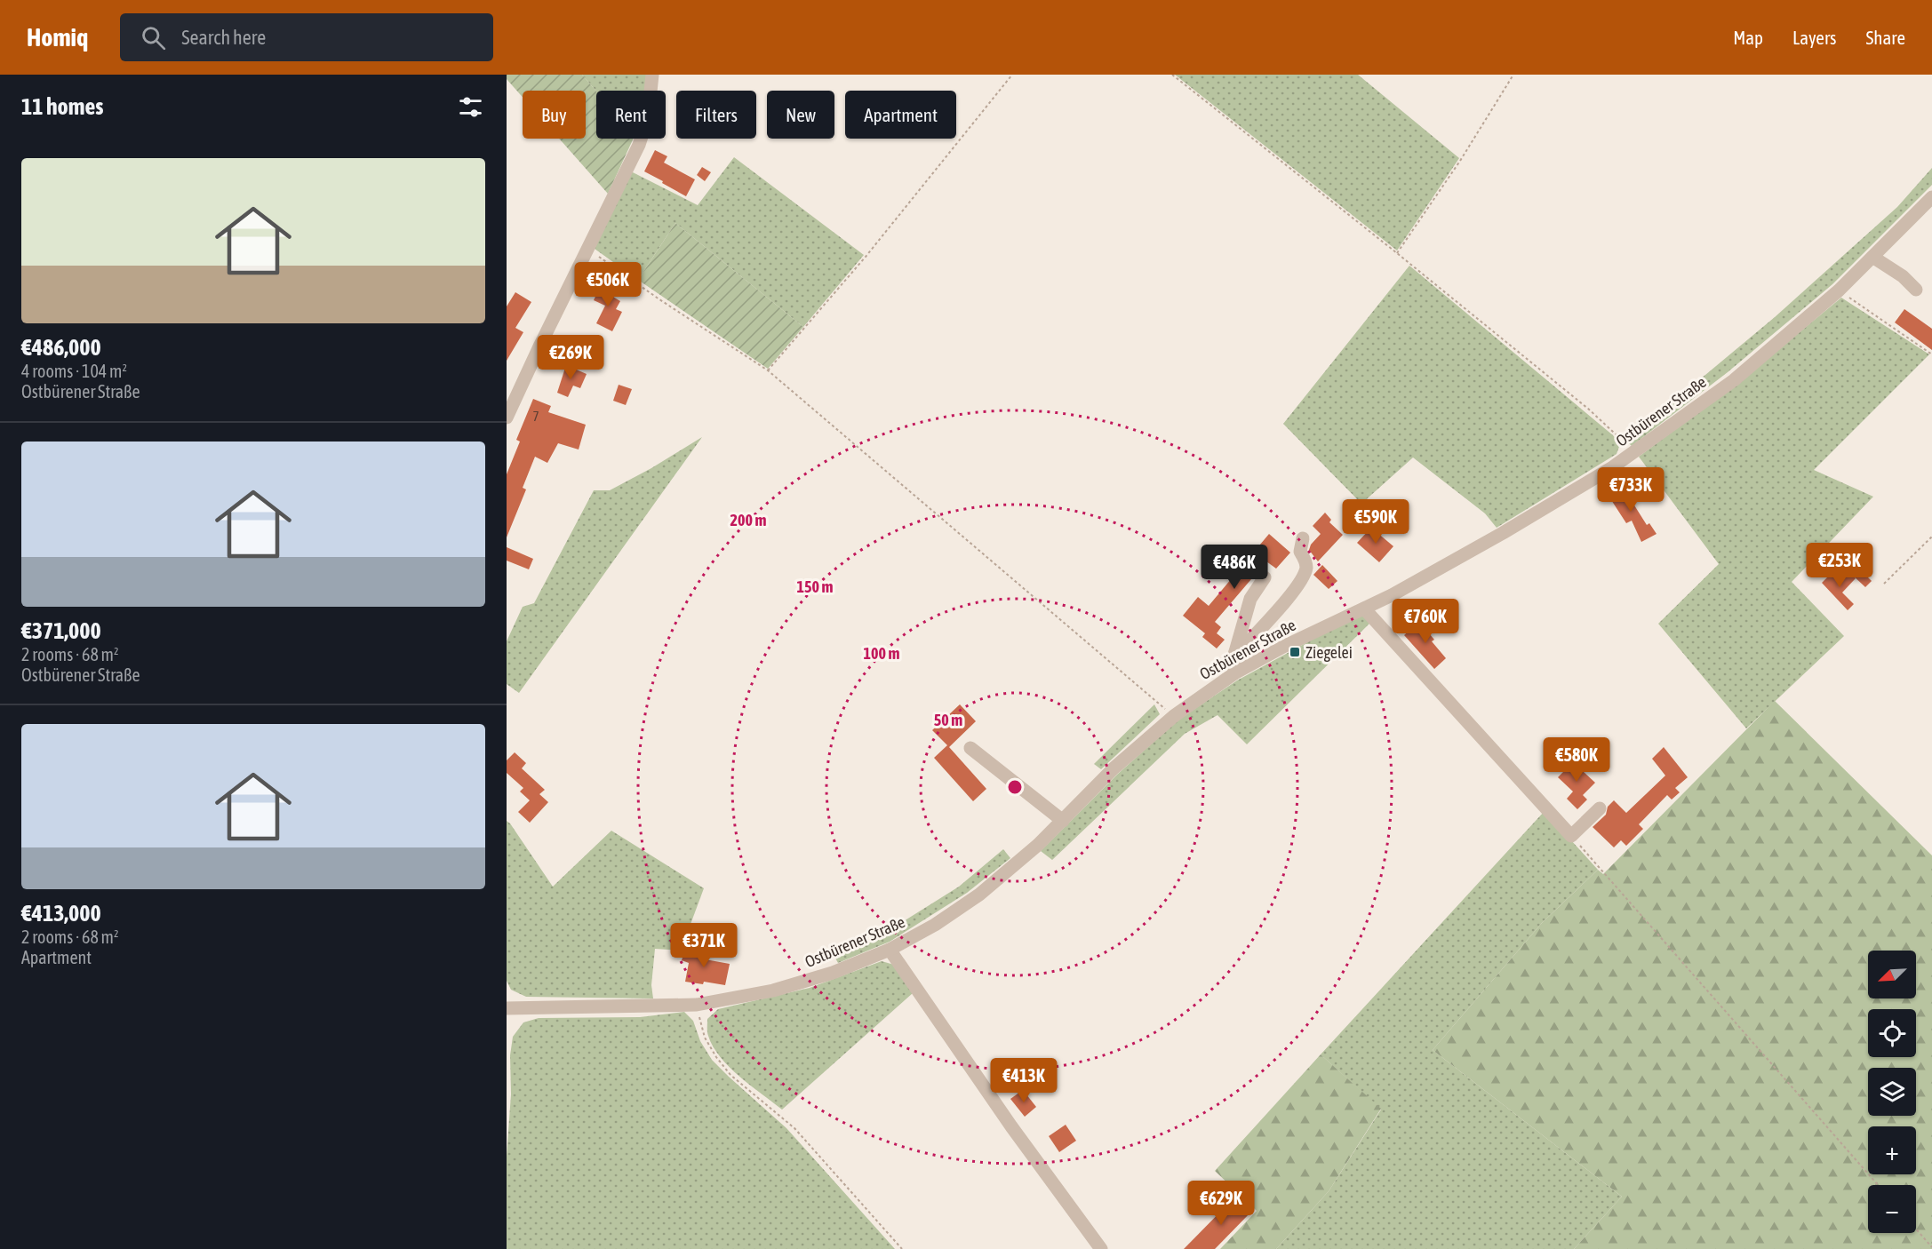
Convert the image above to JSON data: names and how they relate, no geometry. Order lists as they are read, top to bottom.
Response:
{
  "streets": {
    "street": ["Ostbürener Straße"]
  },
  "places": {
    "transit": ["Ziegelei"]
  },
  "house_numbers": ["7"],
  "north": "bottom left",
  "page": {
    "header": "Homiq",
    "search": "Search here",
    "nav": ["Map", "Layers", "Share"],
    "heading": "11 homes",
    "chip": [
      "Buy",
      "Rent",
      "Filters",
      "New",
      "Apartment"
    ],
    "list": [
      {
        "name": "€486,000",
        "note": "4 rooms · 104 m² · Ostbürener Straße"
      },
      {
        "name": "€371,000",
        "note": "2 rooms · 68 m² · Ostbürener Straße"
      },
      {
        "name": "€413,000",
        "note": "2 rooms · 68 m² · Apartment"
      }
    ],
    "price": [
      "€506K",
      "€269K",
      "€733K",
      "€590K",
      "€253K",
      "€486K",
      "€760K",
      "€580K",
      "€371K",
      "€413K",
      "€629K"
    ],
    "map_buttons": ["+", "−"]
  },
  "rings": [
    "200 m",
    "150 m",
    "100 m",
    "50 m"
  ]
}
